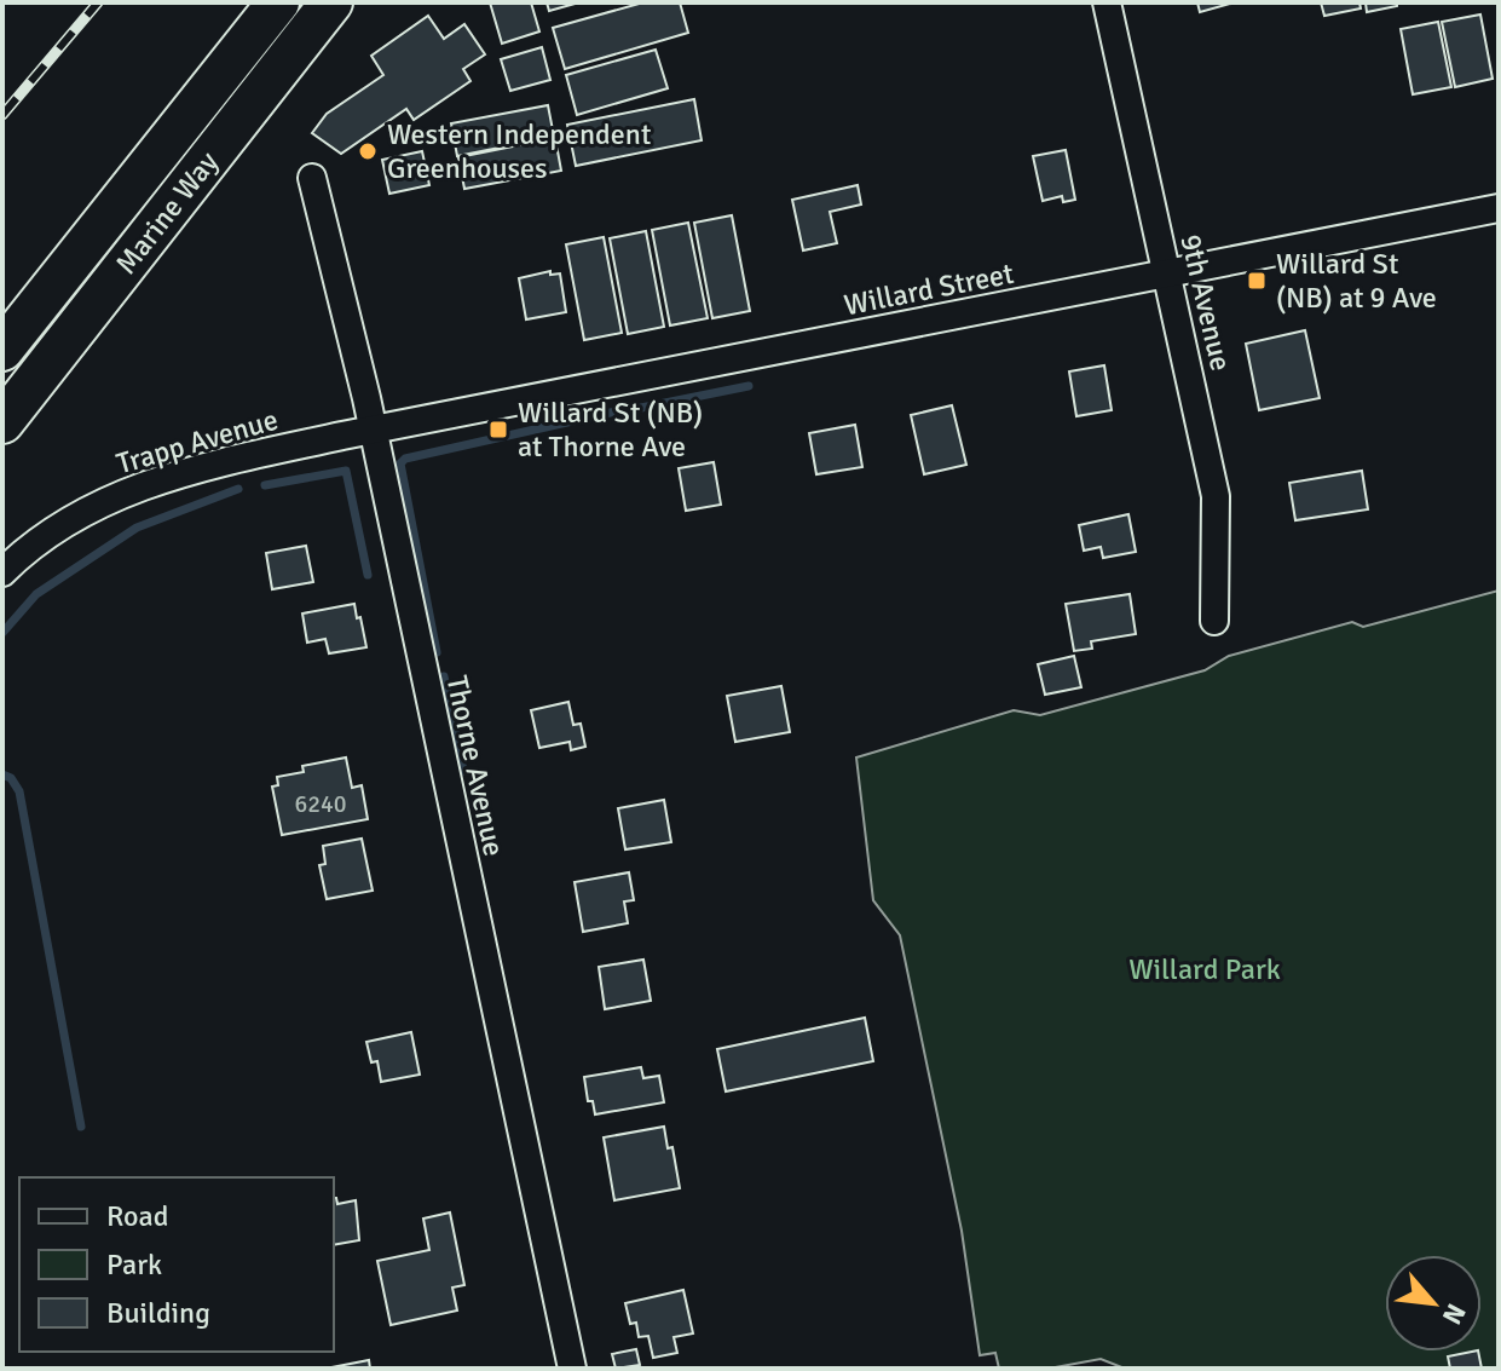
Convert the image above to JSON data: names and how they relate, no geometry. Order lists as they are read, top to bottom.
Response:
{
  "streets": {
    "main road": ["Marine Way"],
    "street": [
      "Willard Street",
      "9th Avenue",
      "Trapp Avenue",
      "Thorne Avenue"
    ]
  },
  "crossings": [
    ["Willard Street", "9th Avenue"],
    ["Willard Street", "Trapp Avenue"],
    ["Willard Street", "Thorne Avenue"],
    ["Trapp Avenue", "Thorne Avenue"]
  ],
  "parks": ["Willard Park"],
  "places": {
    "other": ["Western Independent Greenhouses"],
    "transit": ["Willard St (NB) at 9 Ave", "Willard St (NB) at Thorne Ave"]
  },
  "house_numbers": ["6240"],
  "legend": ["Road", "Park", "Building"],
  "north": "bottom right"
}
